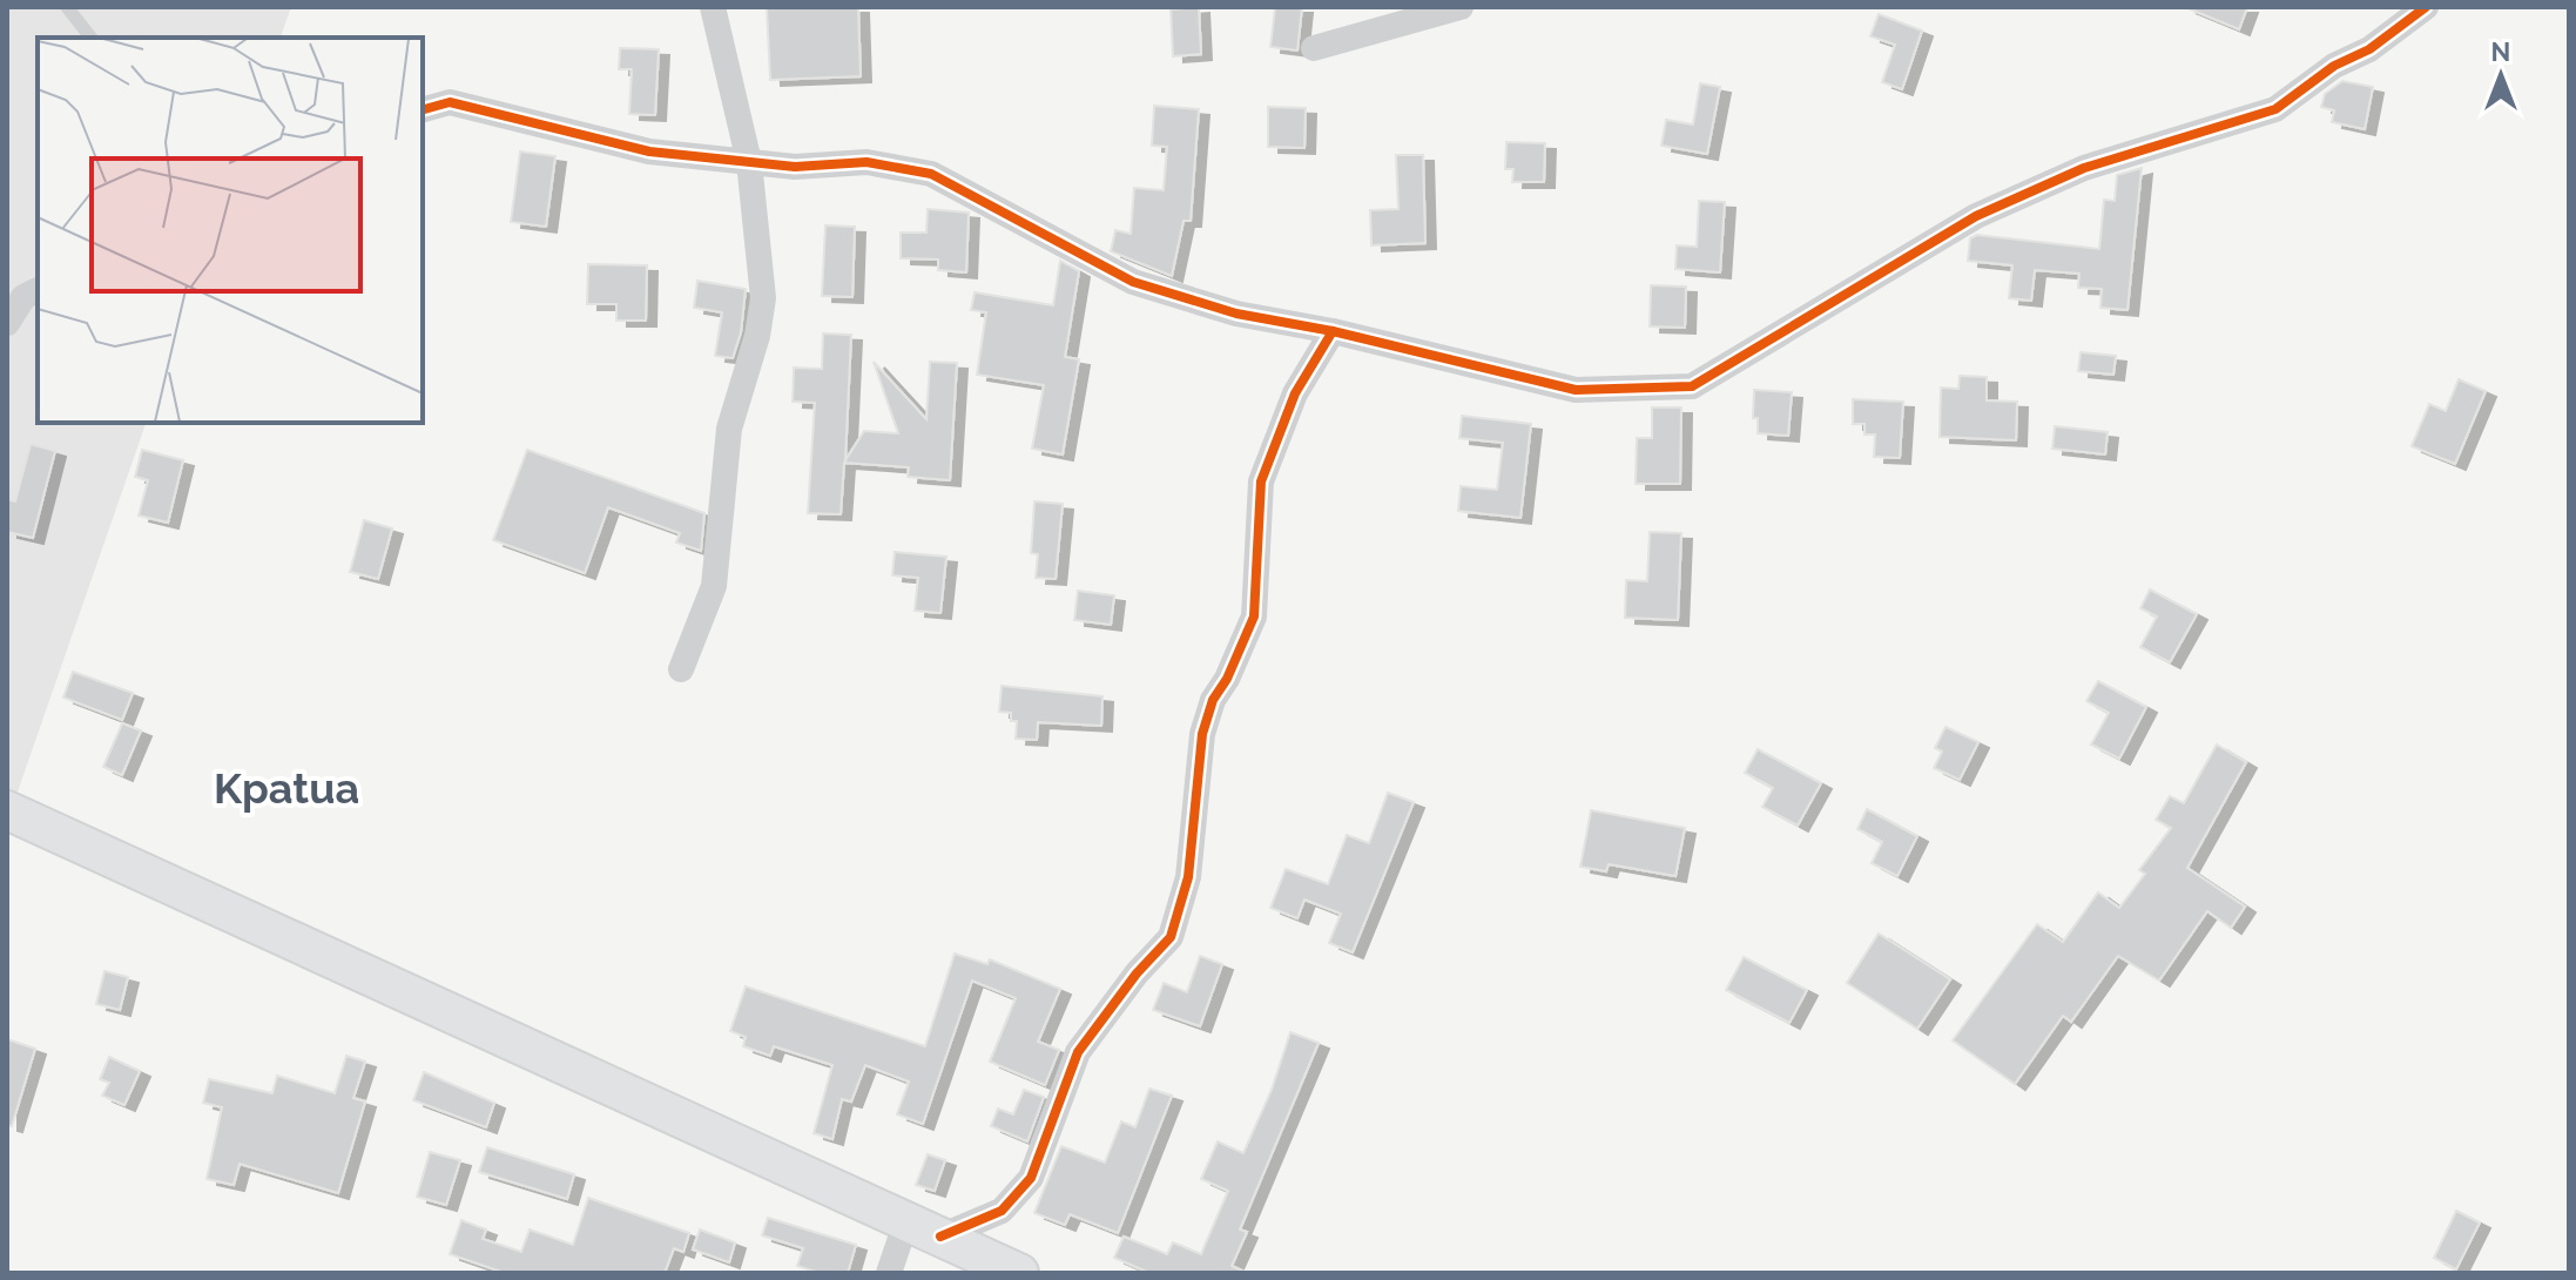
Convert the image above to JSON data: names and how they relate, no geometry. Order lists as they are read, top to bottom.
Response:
{
  "districts": ["Kpatua"],
  "north": "top"
}
